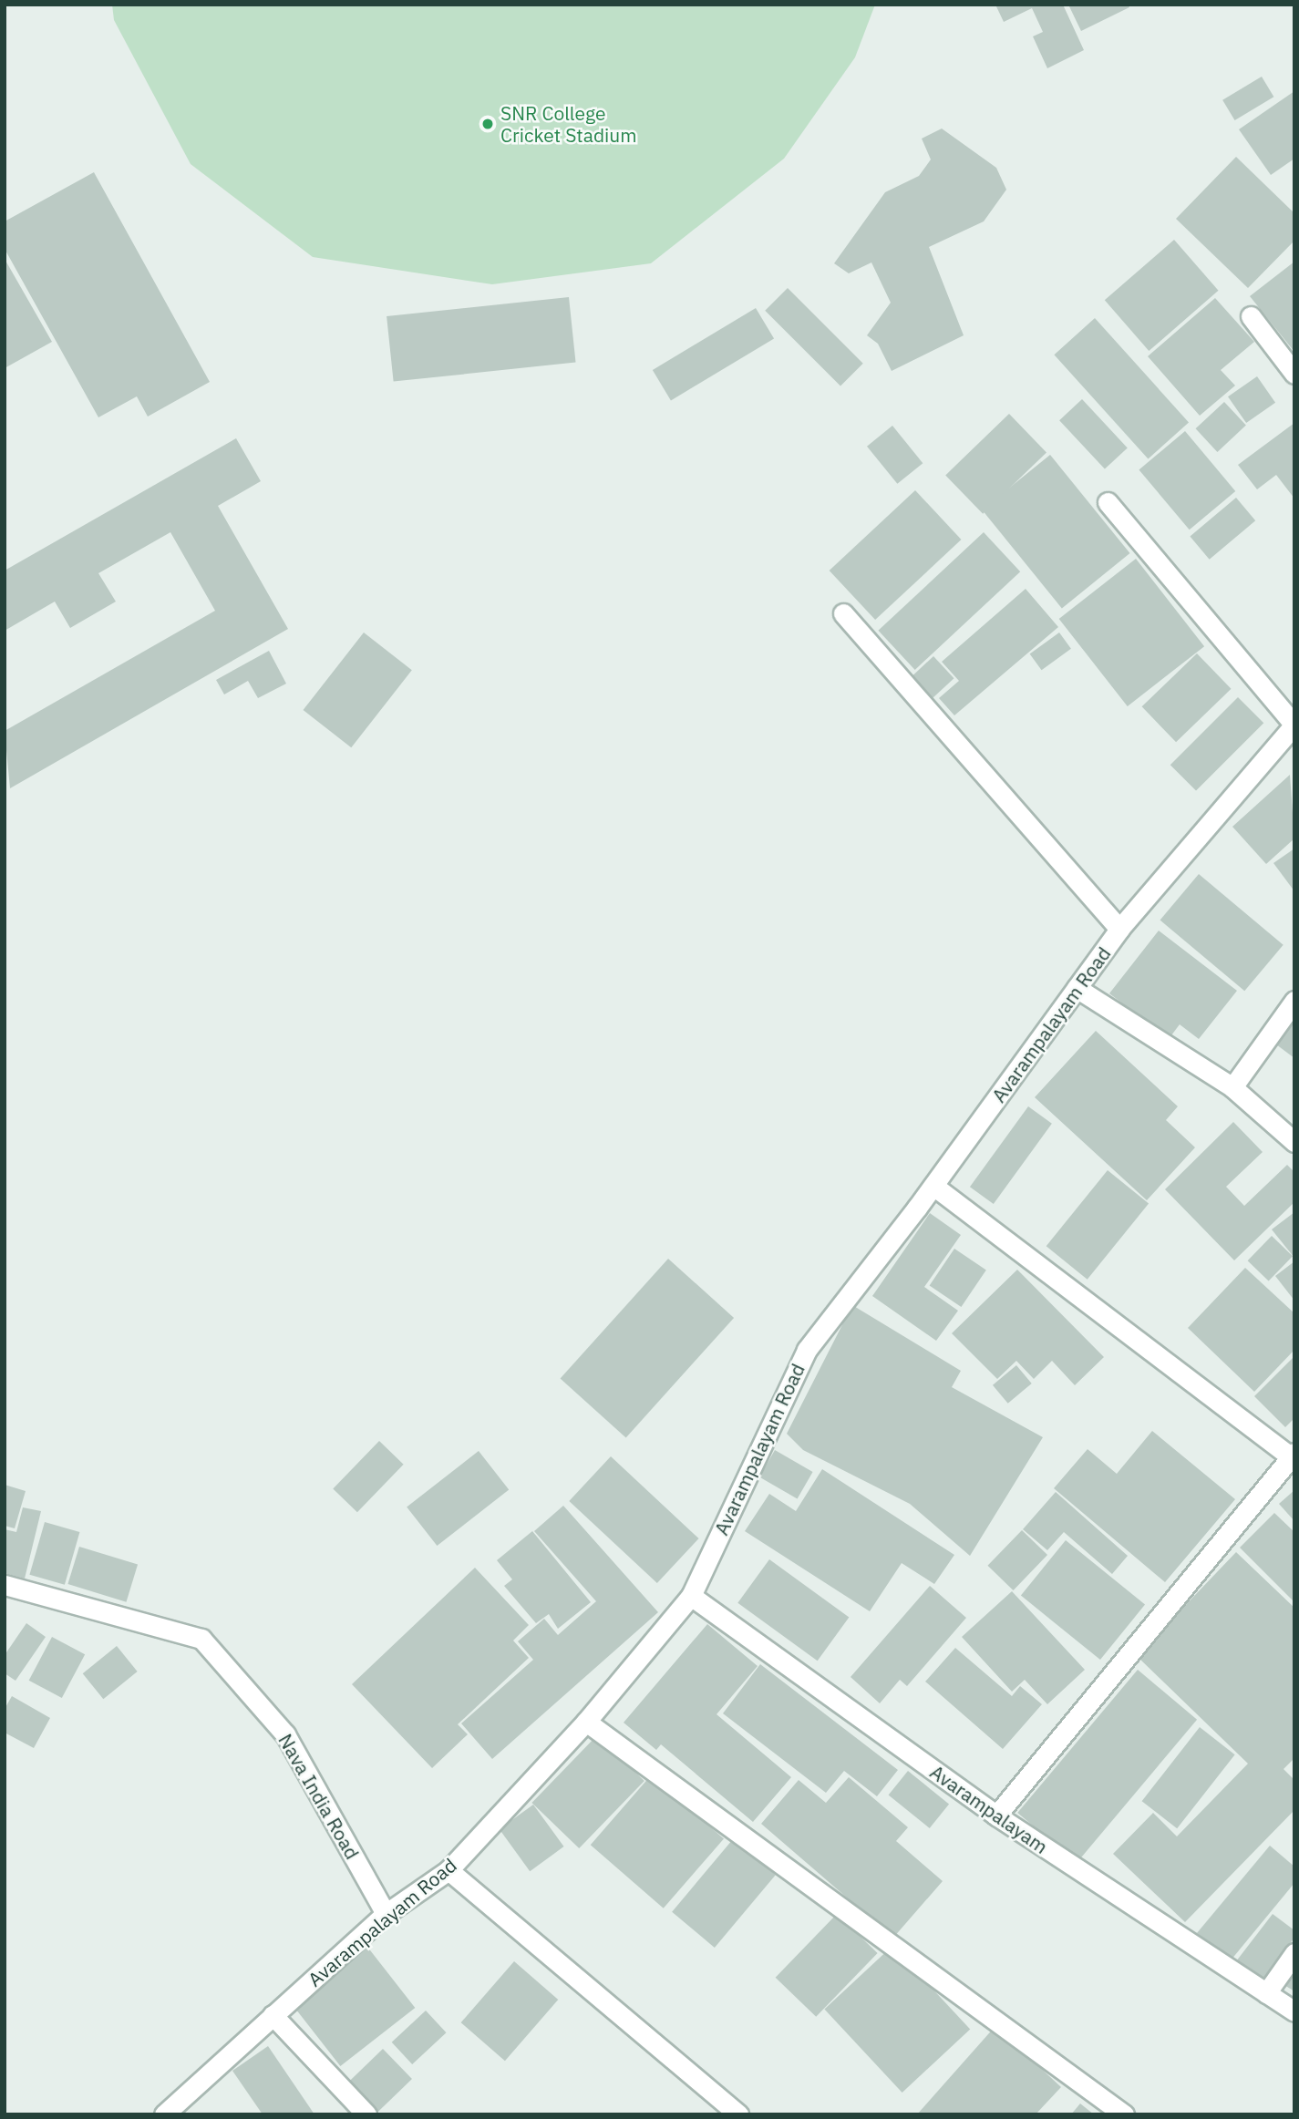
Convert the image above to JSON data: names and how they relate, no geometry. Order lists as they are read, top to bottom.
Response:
{
  "streets": {
    "street": ["Avarampalayam Road", "Nava India Road", "Avarampalayam"]
  },
  "crossings": [
    ["Avarampalayam Road", "Nava India Road"],
    ["Avarampalayam Road", "Avarampalayam"]
  ],
  "places": ["SNR College Cricket Stadium"]
}
